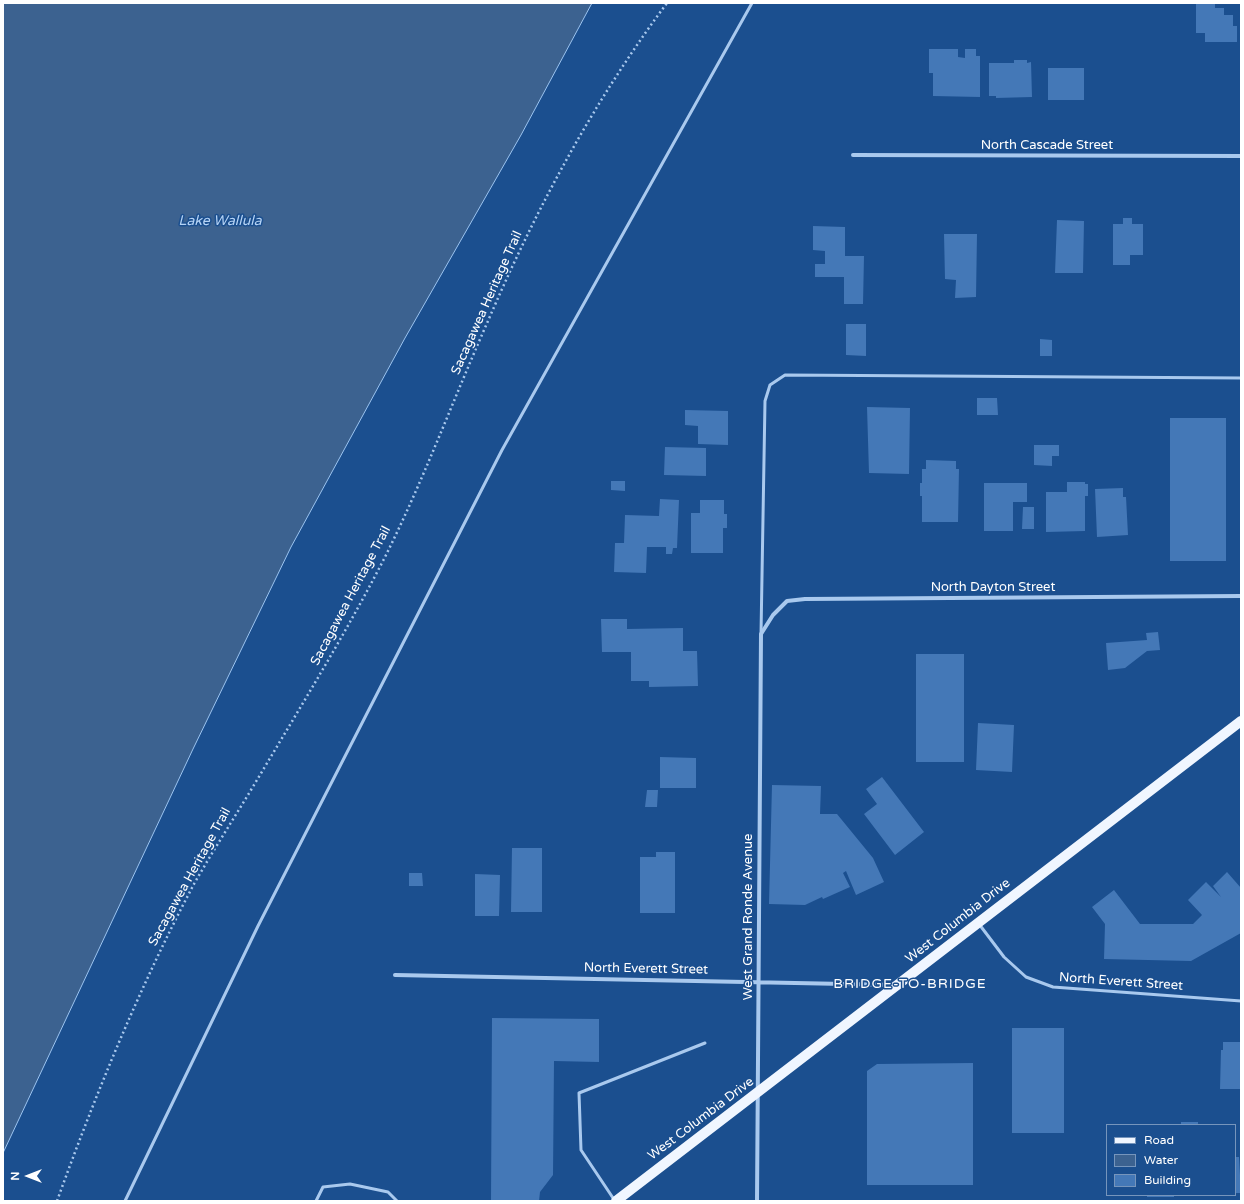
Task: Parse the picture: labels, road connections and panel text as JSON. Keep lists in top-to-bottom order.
{
  "streets": {
    "main road": ["West Columbia Drive"],
    "street": [
      "North Cascade Street",
      "North Dayton Street",
      "West Grand Ronde Avenue",
      "North Everett Street"
    ],
    "path": ["Sacagawea Heritage Trail"]
  },
  "crossings": [
    ["North Dayton Street", "West Grand Ronde Avenue"],
    ["West Grand Ronde Avenue", "West Columbia Drive"],
    ["West Grand Ronde Avenue", "North Everett Street"],
    ["West Columbia Drive", "North Everett Street"]
  ],
  "districts": ["BRIDGE-TO-BRIDGE"],
  "water": ["Lake Wallula"],
  "legend": ["Road", "Water", "Building"],
  "north": "left"
}
